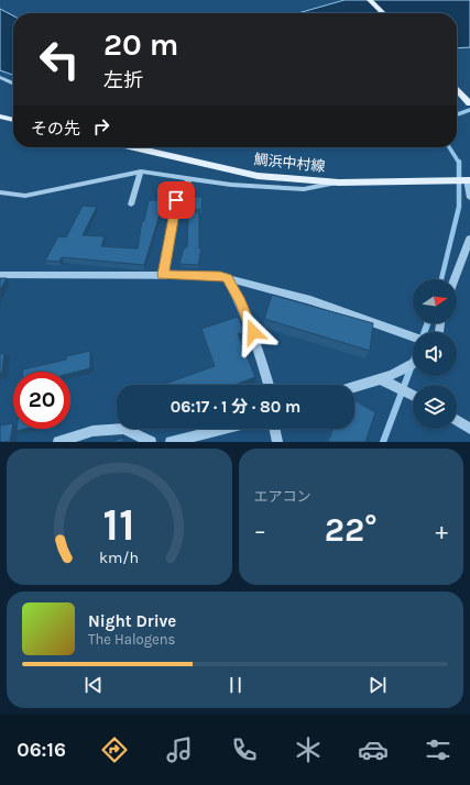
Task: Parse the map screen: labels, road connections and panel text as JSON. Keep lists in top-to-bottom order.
{
  "streets": {
    "main road": ["鯛浜中村線"]
  },
  "north": "right",
  "page": {
    "turn": ["20 m", "左折"],
    "then": "その先",
    "limit": "20",
    "trip": "06:17 · 1 分 · 80 m",
    "tile": "エアコン",
    "heat": ["−", "22°", "+"],
    "song": ["Night Drive", "The Halogens"],
    "tabs": "06:16",
    "gauge": ["11", "km/h"]
  }
}
